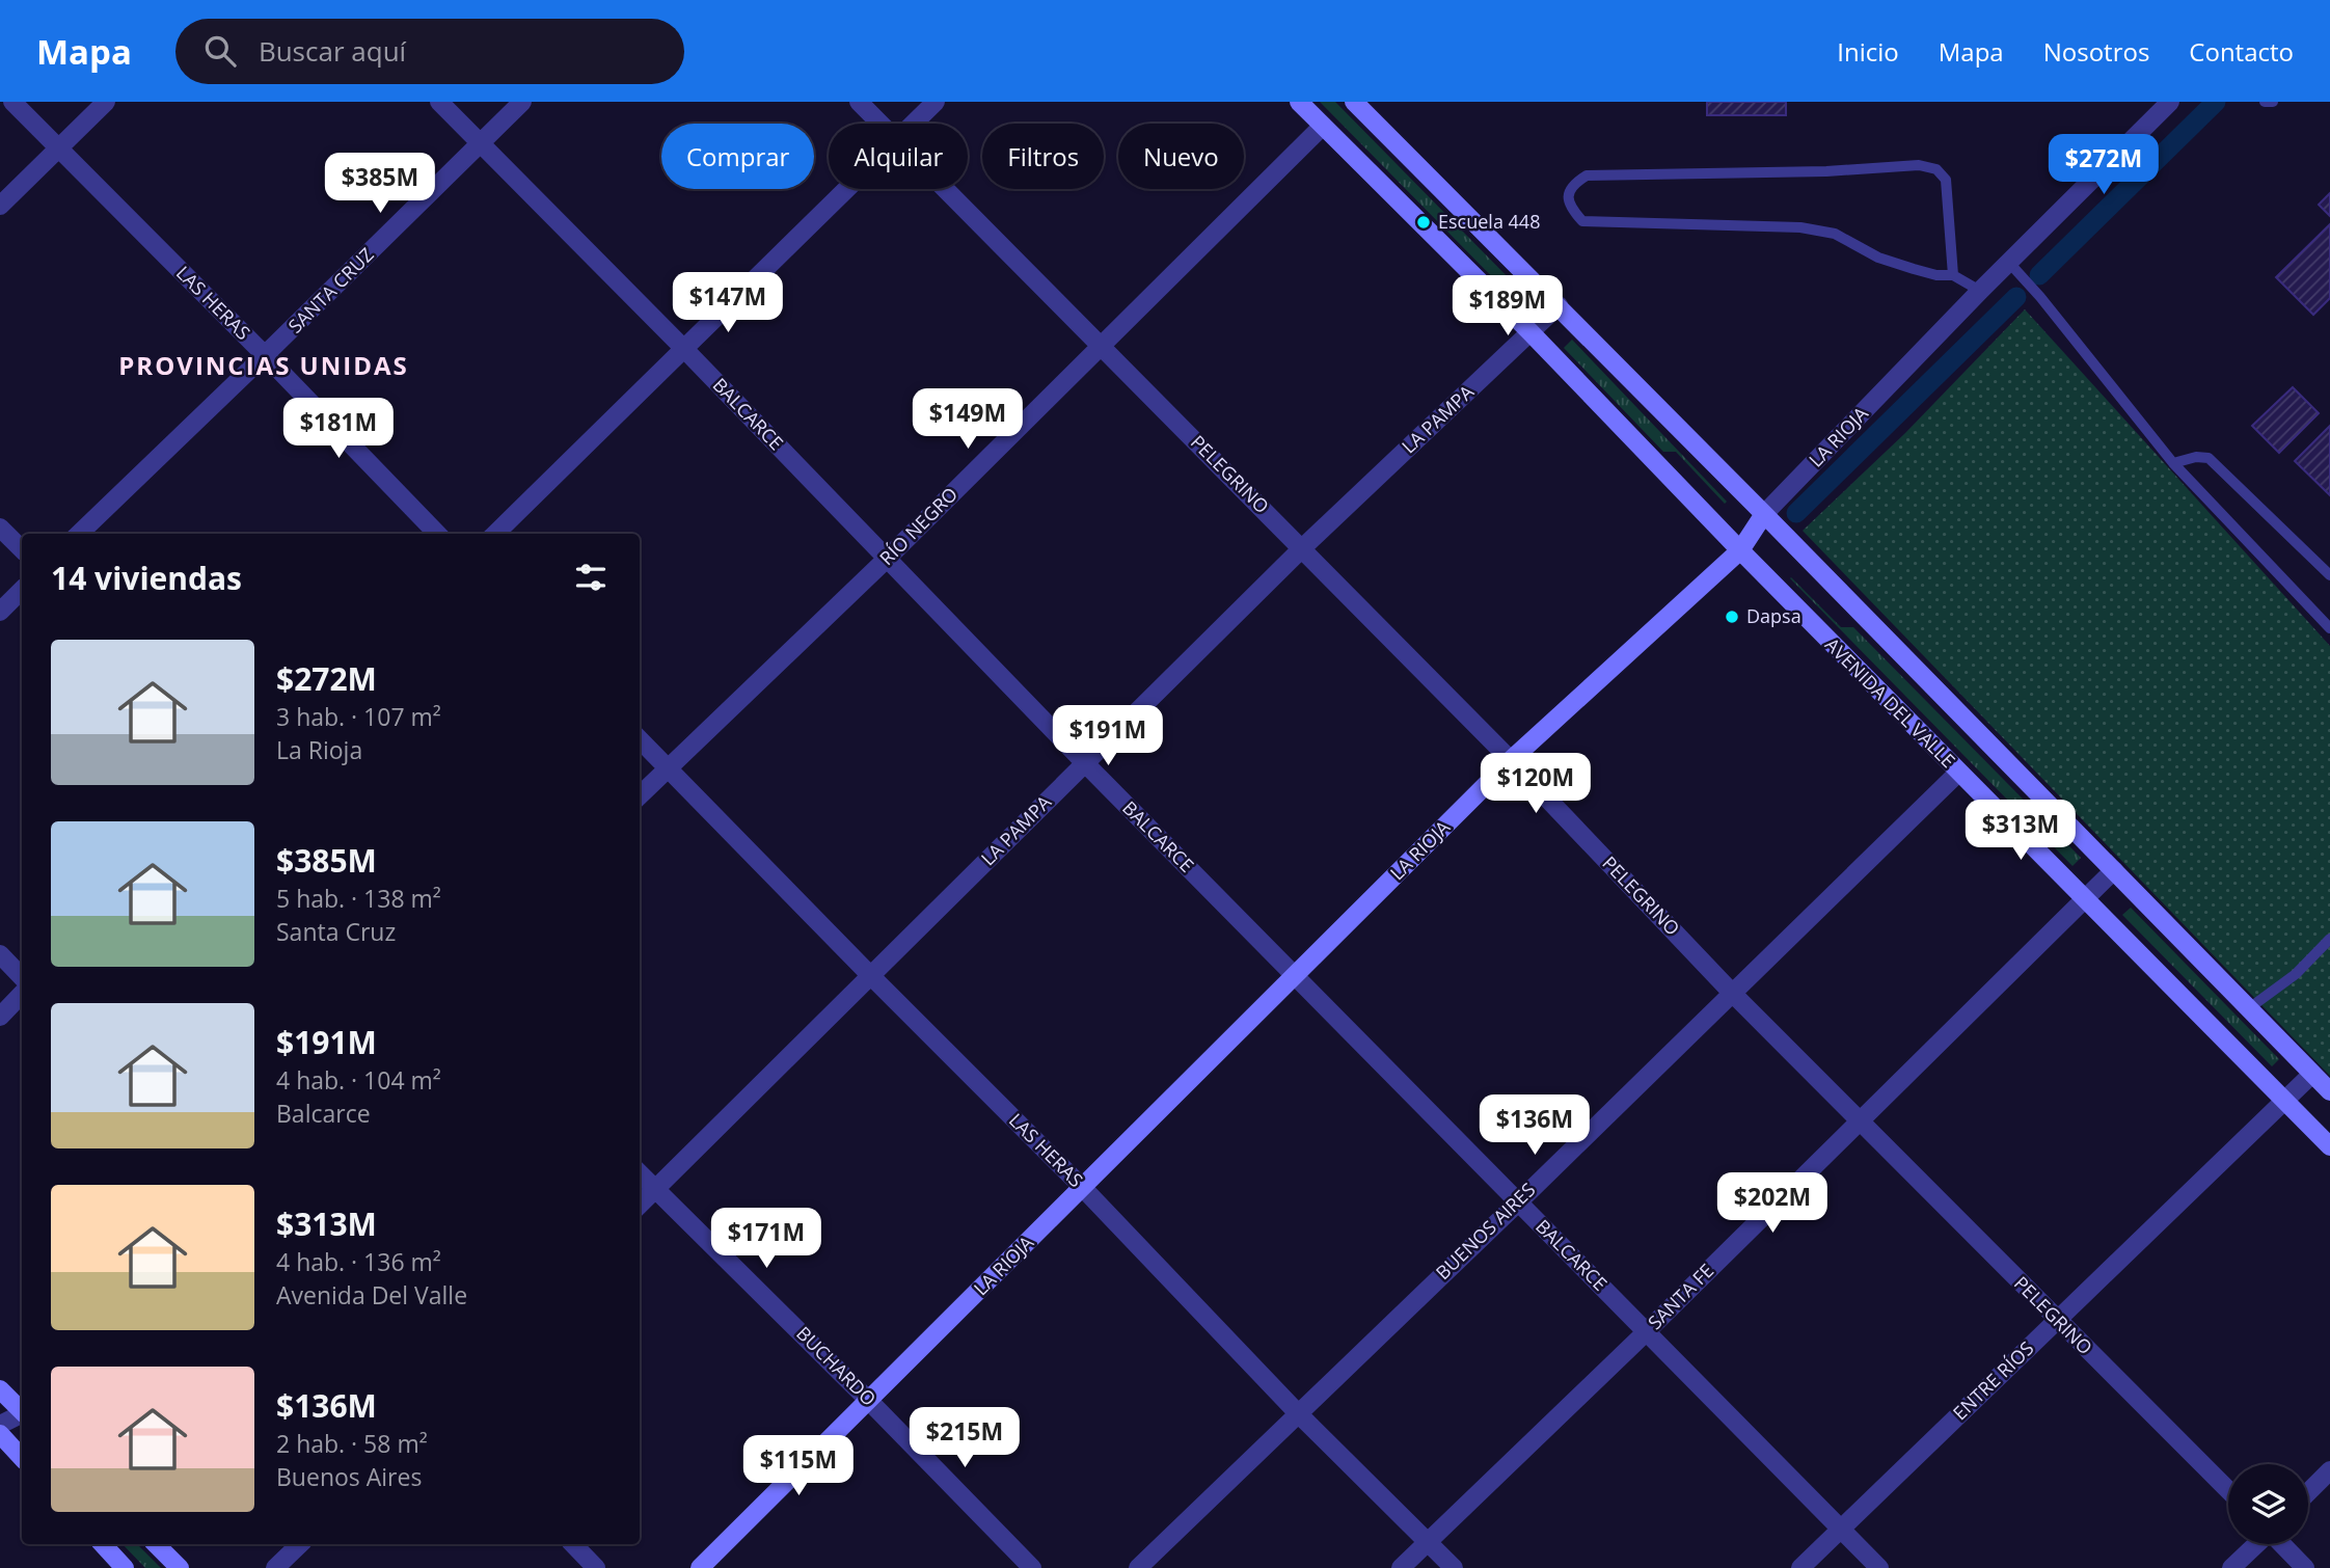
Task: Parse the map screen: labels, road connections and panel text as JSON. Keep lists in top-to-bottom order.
{
  "streets": {
    "main road": ["LA RIOJA", "AVENIDA DEL VALLE"],
    "street": [
      "SANTA CRUZ",
      "LAS HERAS",
      "BALCARCE",
      "LA PAMPA",
      "PELEGRINO",
      "RÍO NEGRO",
      "BUENOS AIRES",
      "SANTA FE",
      "BUCHARDO",
      "ENTRE RÍOS"
    ]
  },
  "crossings": [
    ["SANTA CRUZ", "LAS HERAS"],
    ["SANTA CRUZ", "BALCARCE"],
    ["LAS HERAS", "LA PAMPA"],
    ["LAS HERAS", "LA RIOJA"],
    ["LAS HERAS", "RÍO NEGRO"],
    ["LAS HERAS", "BUENOS AIRES"],
    ["LAS HERAS", "SANTA FE"],
    ["BALCARCE", "LA PAMPA"],
    ["BALCARCE", "LA RIOJA"],
    ["BALCARCE", "RÍO NEGRO"],
    ["BALCARCE", "BUENOS AIRES"],
    ["BALCARCE", "SANTA FE"],
    ["BALCARCE", "ENTRE RÍOS"],
    ["LA PAMPA", "PELEGRINO"],
    ["LA PAMPA", "AVENIDA DEL VALLE"],
    ["LA PAMPA", "BUCHARDO"],
    ["LA RIOJA", "PELEGRINO"],
    ["LA RIOJA", "AVENIDA DEL VALLE"],
    ["LA RIOJA", "BUCHARDO"],
    ["PELEGRINO", "RÍO NEGRO"],
    ["PELEGRINO", "BUENOS AIRES"],
    ["PELEGRINO", "SANTA FE"],
    ["PELEGRINO", "ENTRE RÍOS"],
    ["RÍO NEGRO", "AVENIDA DEL VALLE"],
    ["AVENIDA DEL VALLE", "BUENOS AIRES"],
    ["AVENIDA DEL VALLE", "SANTA FE"],
    ["AVENIDA DEL VALLE", "ENTRE RÍOS"]
  ],
  "districts": ["PROVINCIAS UNIDAS"],
  "places": ["Escuela 448", "Dapsa"],
  "page": {
    "header": "Mapa",
    "search": "Buscar aquí",
    "nav": [
      "Inicio",
      "Mapa",
      "Nosotros",
      "Contacto"
    ],
    "chip": [
      "Comprar",
      "Alquilar",
      "Filtros",
      "Nuevo"
    ],
    "price": [
      "$272M",
      "$385M",
      "$147M",
      "$189M",
      "$149M",
      "$181M",
      "$191M",
      "$120M",
      "$313M",
      "$136M",
      "$202M",
      "$171M",
      "$215M",
      "$115M"
    ],
    "heading": "14 viviendas",
    "list": [
      {
        "name": "$272M",
        "note": "3 hab. · 107 m² · La Rioja"
      },
      {
        "name": "$385M",
        "note": "5 hab. · 138 m² · Santa Cruz"
      },
      {
        "name": "$191M",
        "note": "4 hab. · 104 m² · Balcarce"
      },
      {
        "name": "$313M",
        "note": "4 hab. · 136 m² · Avenida Del Valle"
      },
      {
        "name": "$136M",
        "note": "2 hab. · 58 m² · Buenos Aires"
      }
    ]
  }
}
